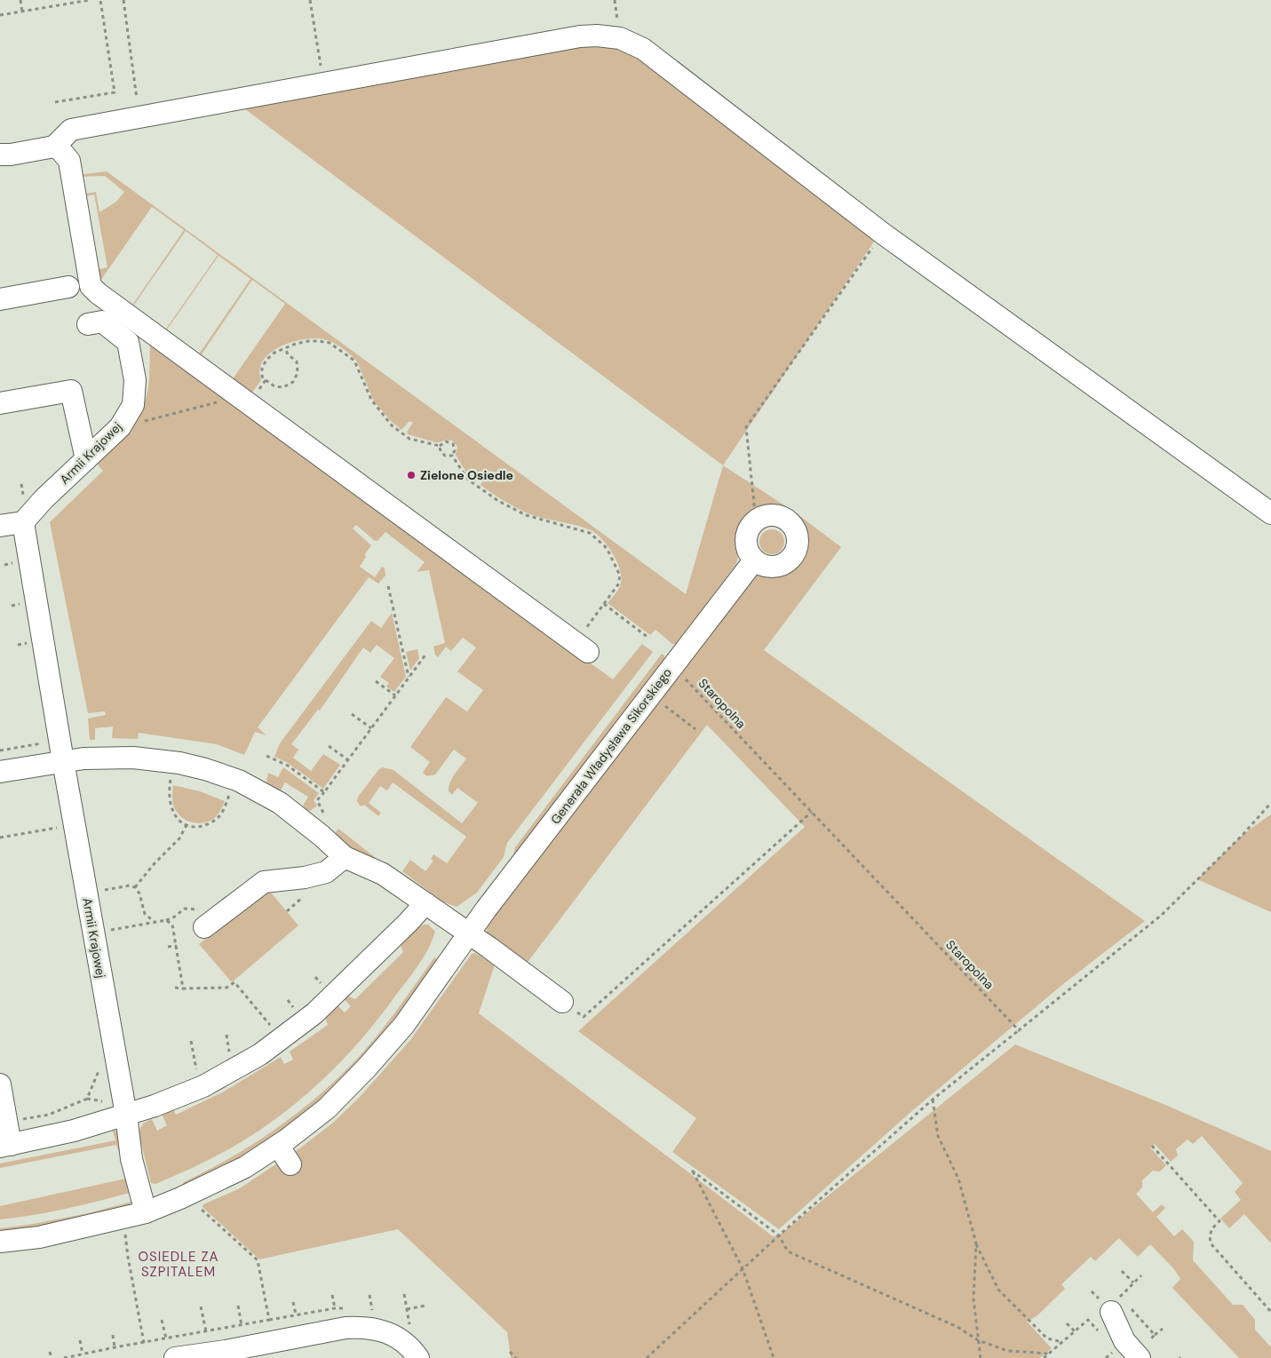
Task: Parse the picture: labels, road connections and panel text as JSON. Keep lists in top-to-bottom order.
{
  "streets": {
    "street": ["Armii Krajowej", "Generała Władysława Sikorskiego"],
    "path": ["Staropolna"]
  },
  "crossings": [
    ["Armii Krajowej", "Generała Władysława Sikorskiego"],
    ["Staropolna", "Generała Władysława Sikorskiego"]
  ],
  "districts": ["OSIEDLE ZA SZPITALEM"],
  "places": ["Zielone Osiedle"]
}
